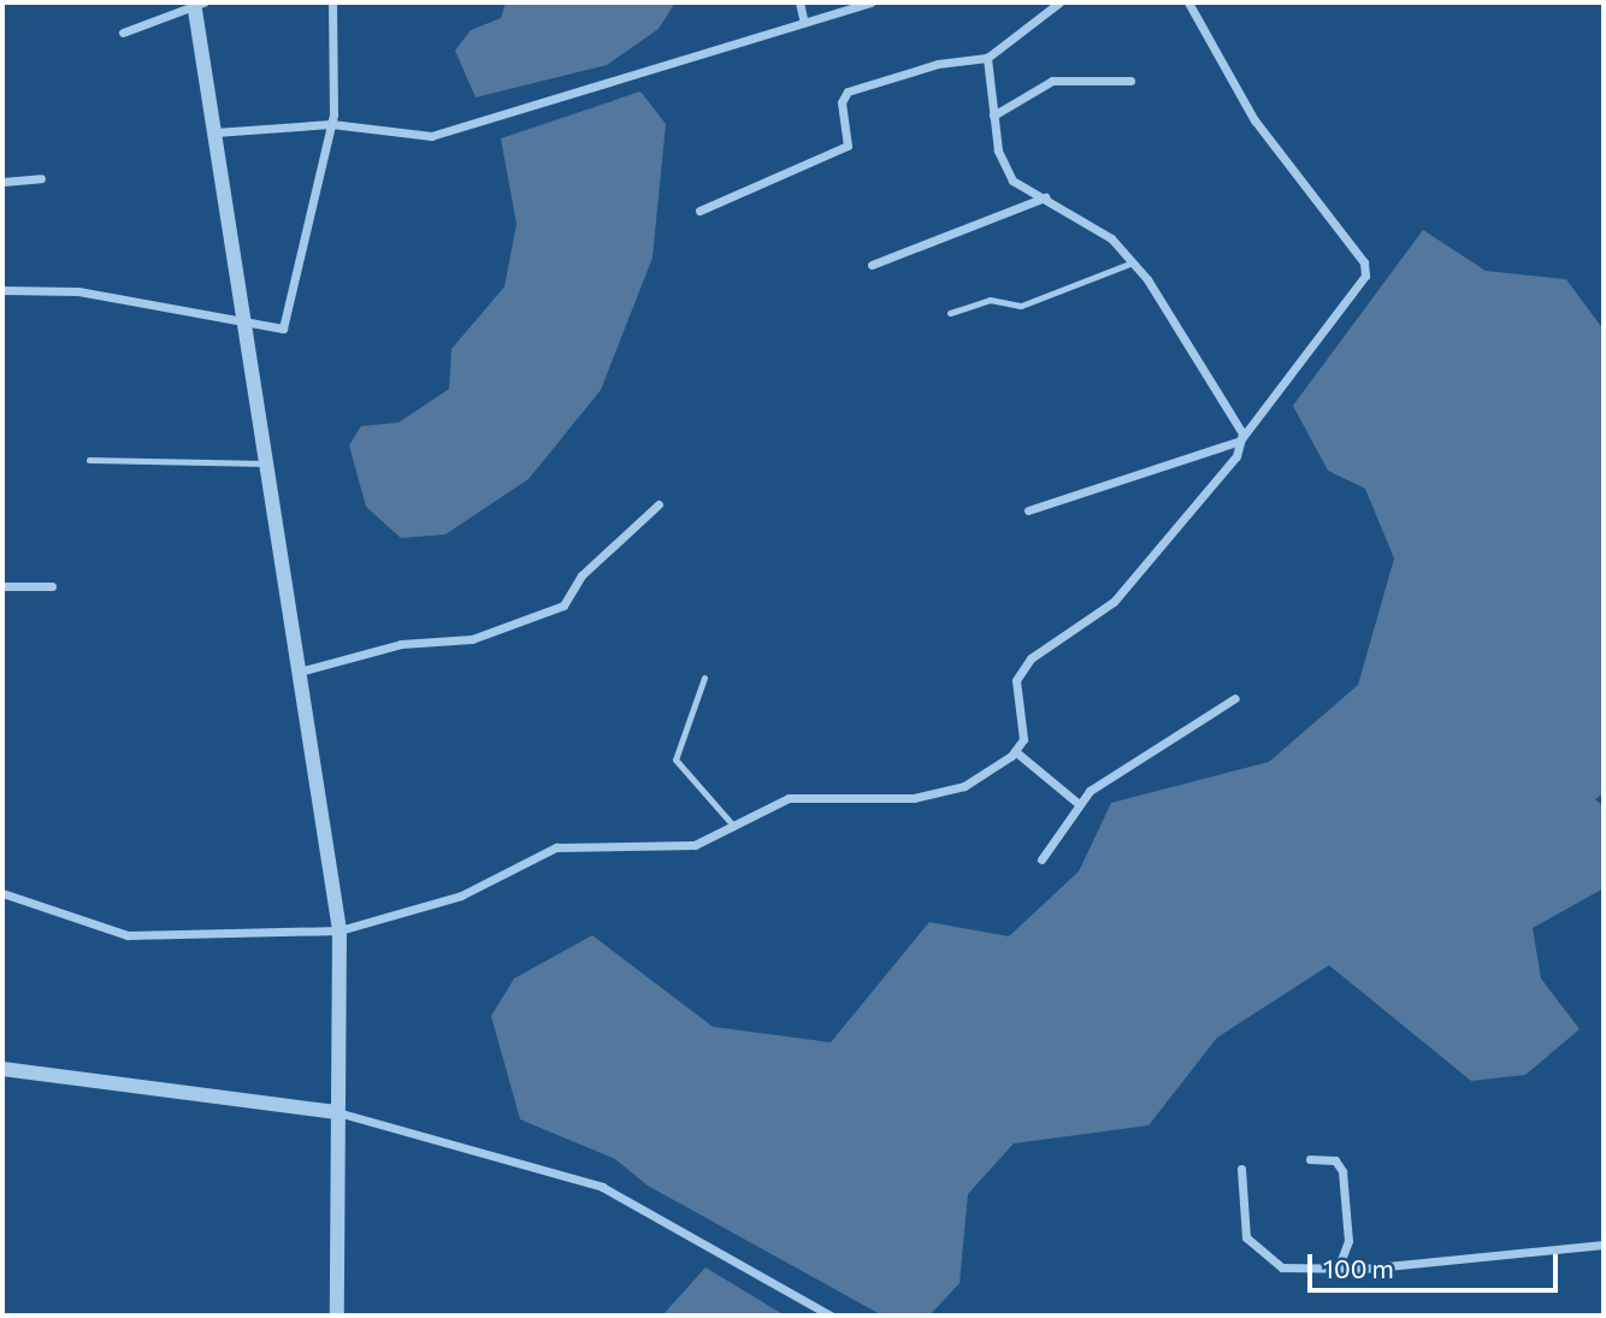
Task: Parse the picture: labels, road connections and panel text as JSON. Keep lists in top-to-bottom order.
{
  "scale_bar": "100 m"
}
